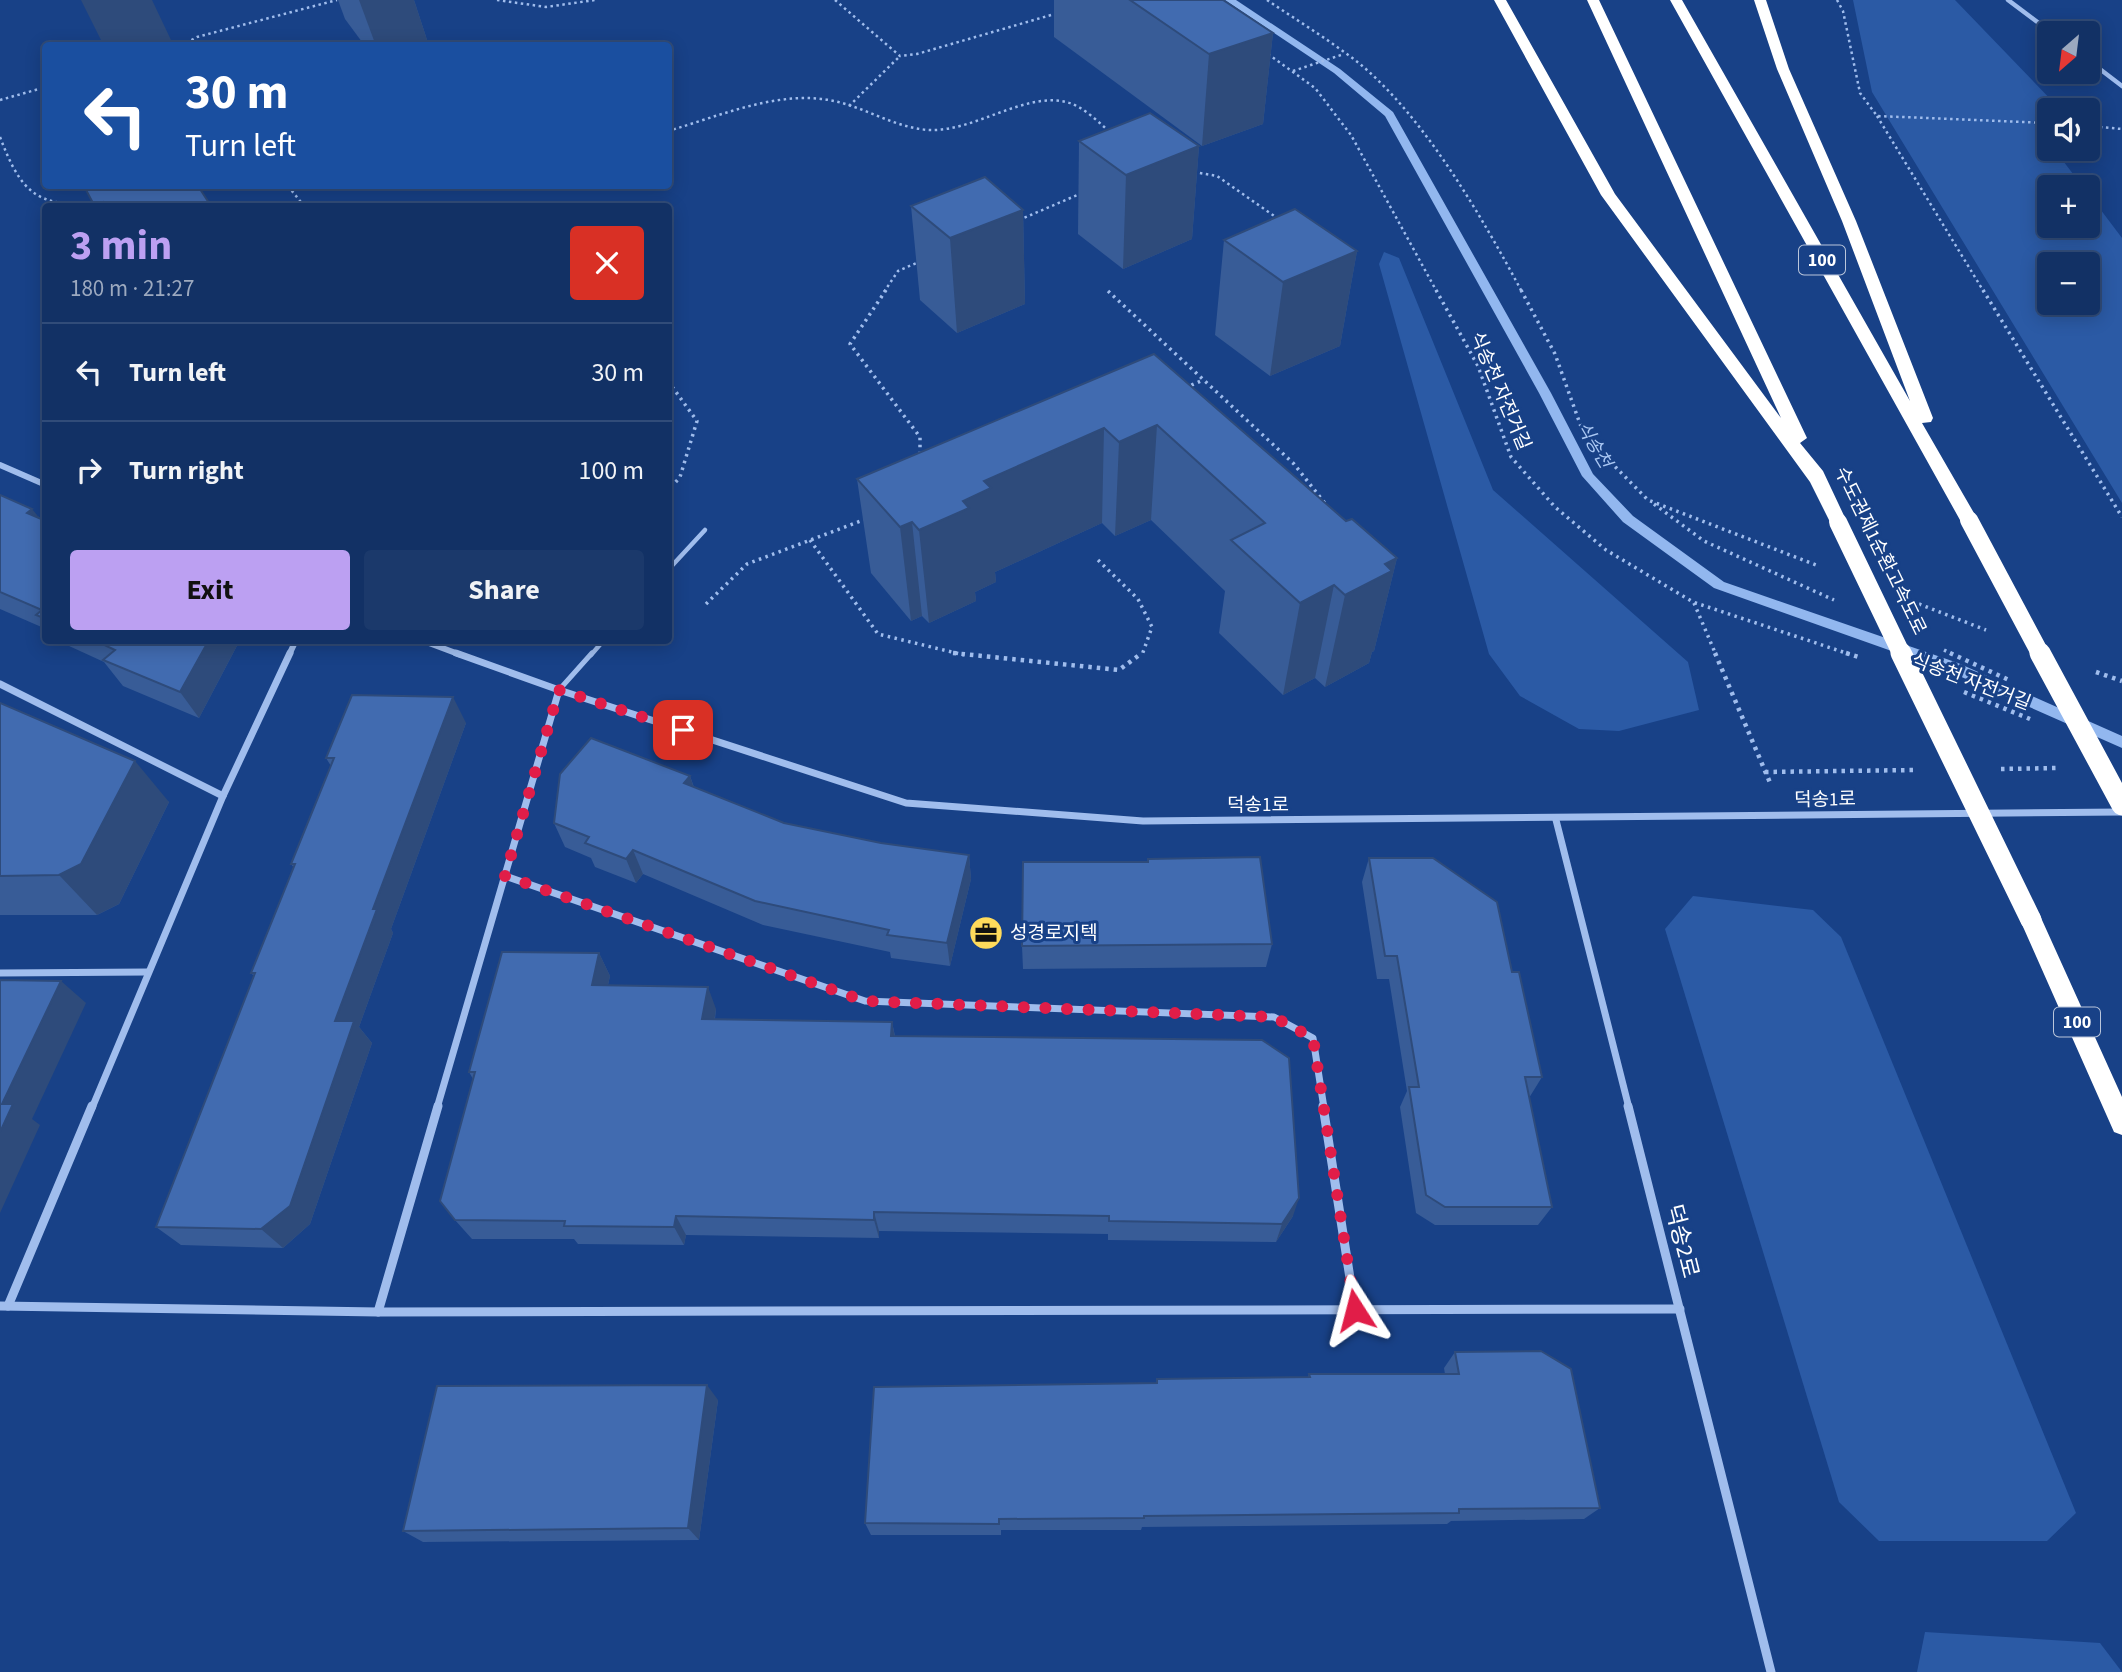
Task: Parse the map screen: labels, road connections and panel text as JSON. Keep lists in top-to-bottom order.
{
  "streets": {
    "highway": ["100", "수도권제1순환고속도로"],
    "street": ["덕송1로", "덕송2로"],
    "path": ["식송천 자전거길"]
  },
  "crossings": [
    ["덕송1로", "덕송2로"]
  ],
  "water": ["식송천"],
  "places": {
    "office": ["성경로지텍"]
  },
  "north": "bottom left",
  "page": {
    "map_buttons": ["+", "−"],
    "turn": ["30 m", "Turn left"],
    "heading": ["3 min", "180 m · 21:27"],
    "list": [
      {
        "name": "Turn left",
        "value": "30 m"
      },
      {
        "name": "Turn right",
        "value": "100 m"
      }
    ],
    "buttons": ["Exit", "Share"]
  }
}
